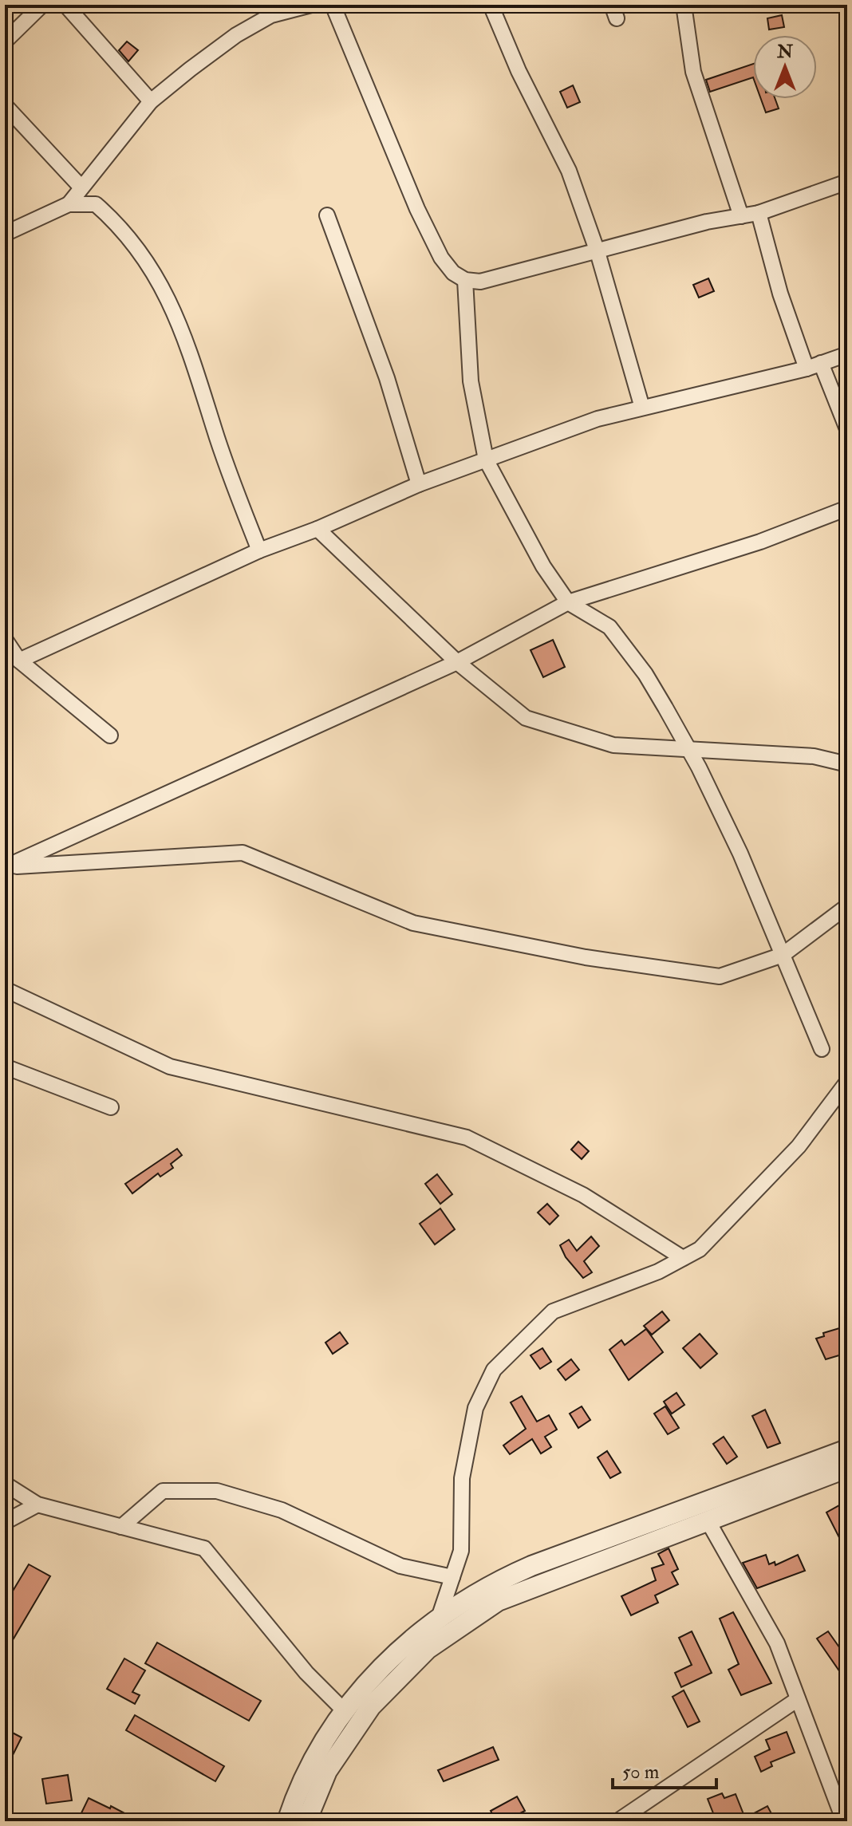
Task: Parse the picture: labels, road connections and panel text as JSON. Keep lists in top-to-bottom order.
{
  "scale_bar": "50 m",
  "north": "top"
}
